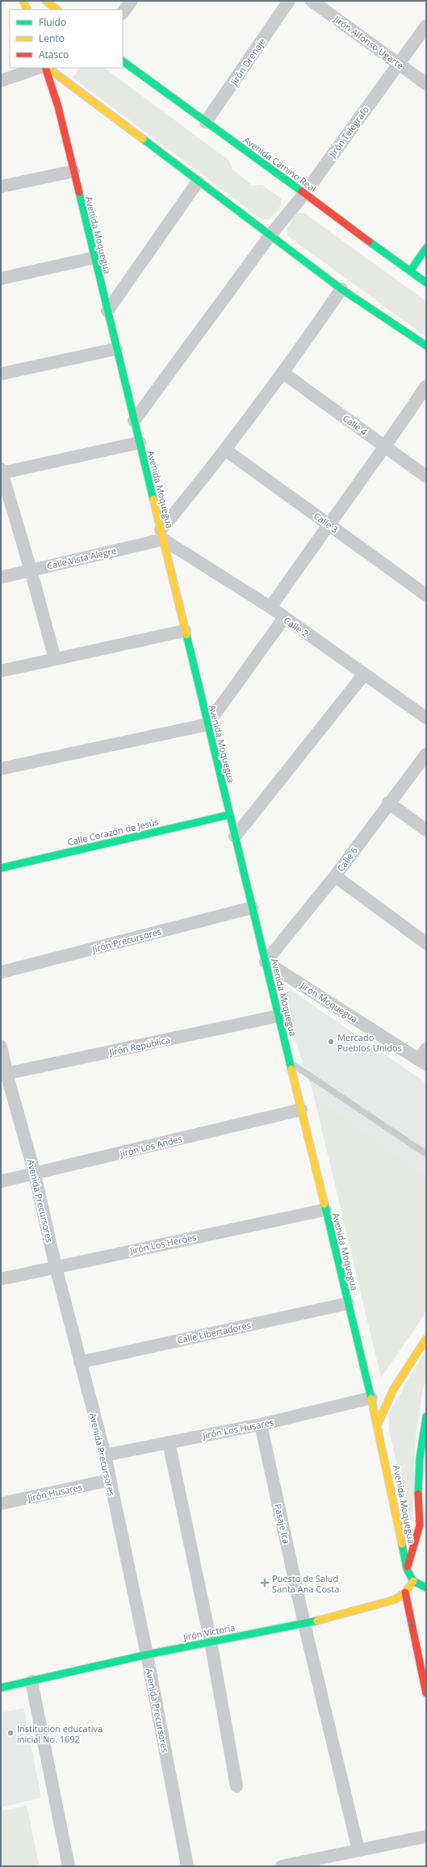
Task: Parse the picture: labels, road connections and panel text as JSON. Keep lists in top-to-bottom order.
{
  "streets": {
    "main road": [
      "Avenida Camino Real",
      "Avenida Moquegua",
      "Calle Corazón de Jesús",
      "Jirón Victoria"
    ],
    "street": [
      "Jirón Alfonso Ugarte",
      "Jirón Drenaje",
      "Jirón Telegrafo",
      "Calle 4",
      "Calle 3",
      "Calle Vista Alegre",
      "Calle 2",
      "Calle 6",
      "Jirón Precursores",
      "Jirón Moquegua",
      "Jirón República",
      "Jirón Los Andes",
      "Avenida Precursores",
      "Jirón Los Heróes",
      "Calle Libertadores",
      "Jirón Los Husares",
      "Jirón Husares",
      "Pasaje Ica"
    ]
  },
  "crossings": [
    ["Jirón Alfonso Ugarte", "Jirón Telegrafo"],
    ["Jirón Drenaje", "Avenida Camino Real"],
    ["Jirón Telegrafo", "Avenida Camino Real"],
    ["Jirón Telegrafo", "Avenida Moquegua"],
    ["Avenida Moquegua", "Calle Vista Alegre"],
    ["Avenida Moquegua", "Calle 2"],
    ["Avenida Moquegua", "Calle Corazón de Jesús"],
    ["Avenida Moquegua", "Calle 6"],
    ["Avenida Moquegua", "Jirón Precursores"],
    ["Avenida Moquegua", "Jirón Moquegua"],
    ["Avenida Moquegua", "Jirón República"],
    ["Avenida Moquegua", "Jirón Los Andes"],
    ["Avenida Moquegua", "Jirón Los Heróes"],
    ["Avenida Moquegua", "Calle Libertadores"],
    ["Avenida Moquegua", "Jirón Los Husares"],
    ["Avenida Moquegua", "Jirón Victoria"],
    ["Calle Vista Alegre", "Calle 2"],
    ["Calle 6", "Jirón Moquegua"],
    ["Jirón República", "Avenida Precursores"],
    ["Jirón Los Andes", "Avenida Precursores"],
    ["Avenida Precursores", "Jirón Los Heróes"],
    ["Avenida Precursores", "Calle Libertadores"],
    ["Avenida Precursores", "Jirón Los Husares"],
    ["Avenida Precursores", "Jirón Husares"],
    ["Avenida Precursores", "Jirón Victoria"],
    ["Jirón Los Husares", "Pasaje Ica"],
    ["Pasaje Ica", "Jirón Victoria"]
  ],
  "places": {
    "other": ["Mercado Pueblos Unidos", "Institución educativa inicial No. 1692"],
    "health": ["Puesto de Salud Santa Ana Costa"]
  },
  "legend": ["Fluido", "Lento", "Atasco"]
}
